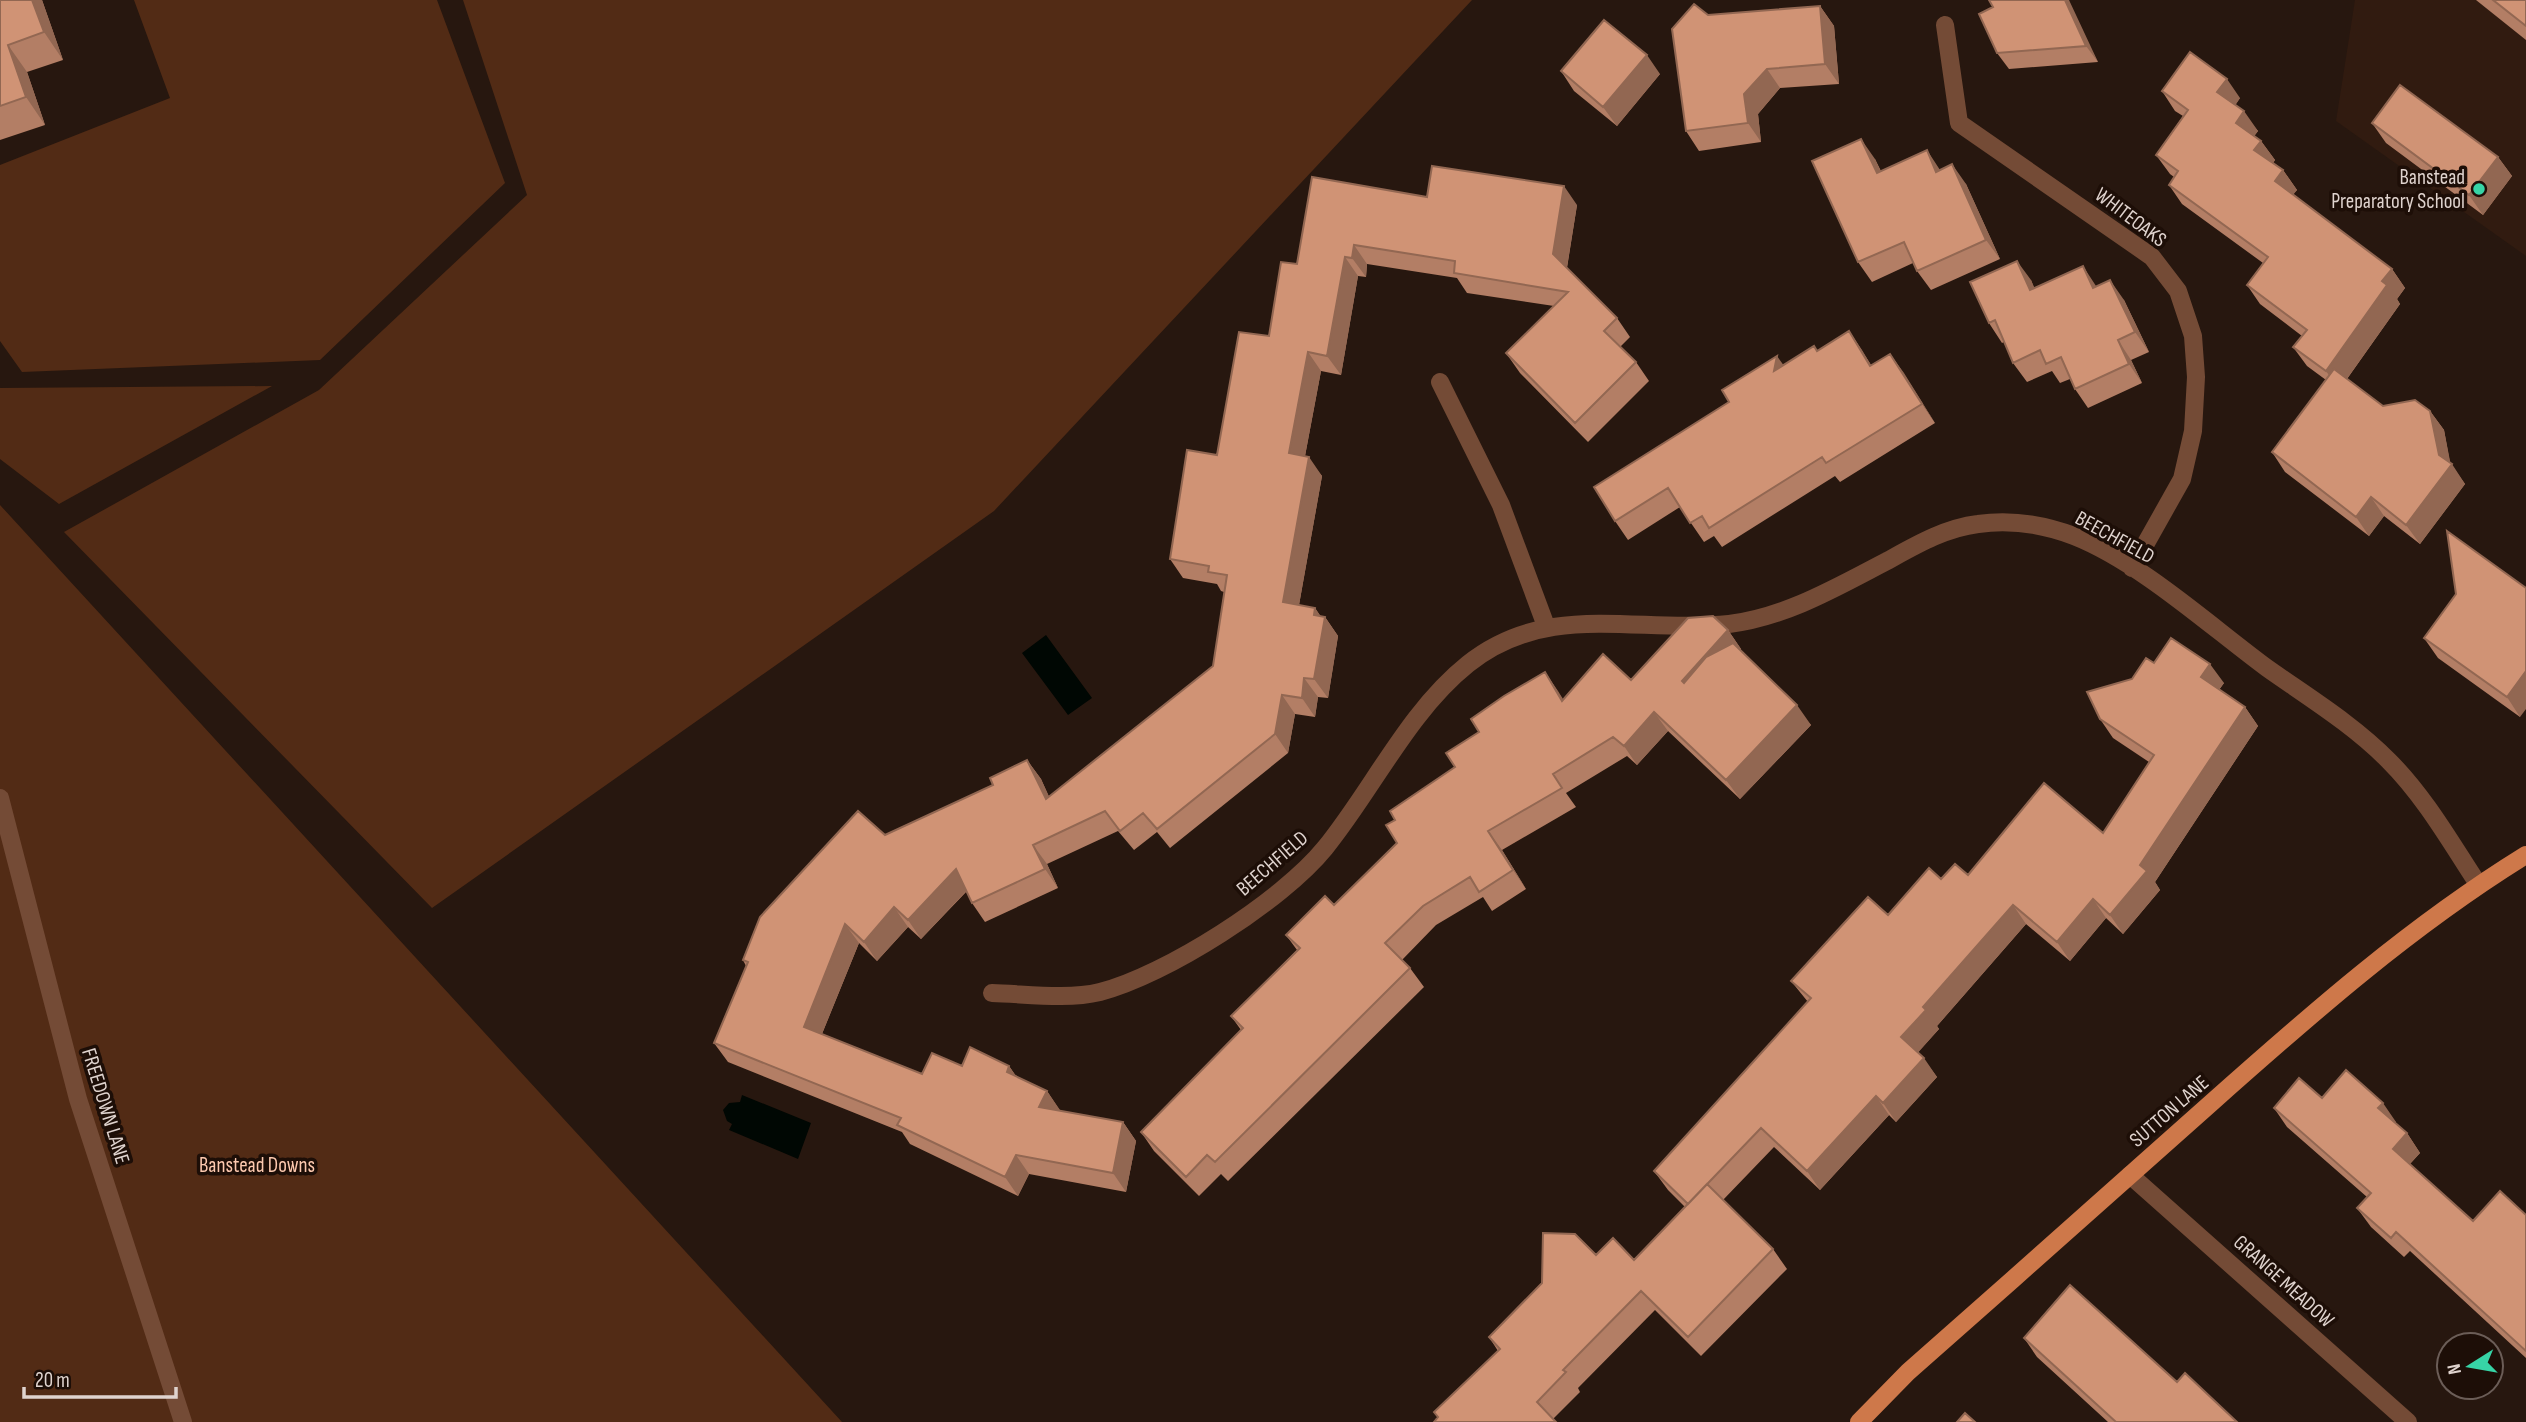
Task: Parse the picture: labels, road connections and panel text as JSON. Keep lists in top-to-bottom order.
{
  "streets": {
    "main road": ["SUTTON LANE"],
    "street": [
      "WHITEOAKS",
      "BEECHFIELD",
      "FREEDOWN LANE",
      "GRANGE MEADOW"
    ]
  },
  "crossings": [
    ["WHITEOAKS", "BEECHFIELD"],
    ["BEECHFIELD", "SUTTON LANE"],
    ["SUTTON LANE", "GRANGE MEADOW"]
  ],
  "parks": ["Banstead Downs"],
  "places": ["Banstead Preparatory School"],
  "scale_bar": "20 m",
  "north": "left"
}
